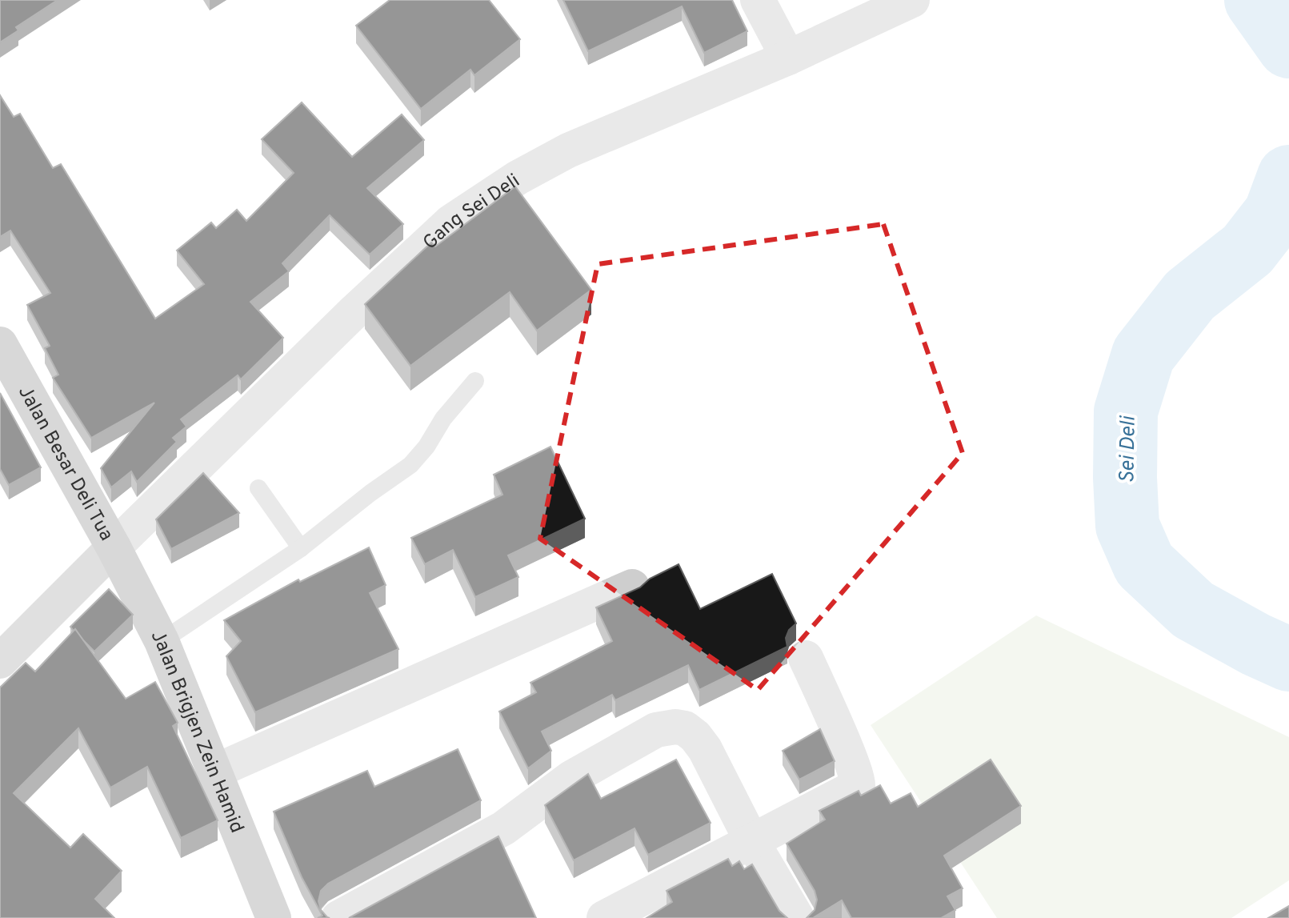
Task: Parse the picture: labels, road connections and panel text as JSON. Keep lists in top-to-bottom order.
{
  "streets": {
    "main road": ["Jalan Besar Deli Tua", "Jalan Brigjen Zein Hamid"],
    "street": ["Gang Sei Deli"]
  },
  "crossings": [
    ["Gang Sei Deli", "Jalan Besar Deli Tua"],
    ["Gang Sei Deli", "Jalan Brigjen Zein Hamid"],
    ["Jalan Besar Deli Tua", "Jalan Brigjen Zein Hamid"]
  ],
  "water": ["Sei Deli"]
}
